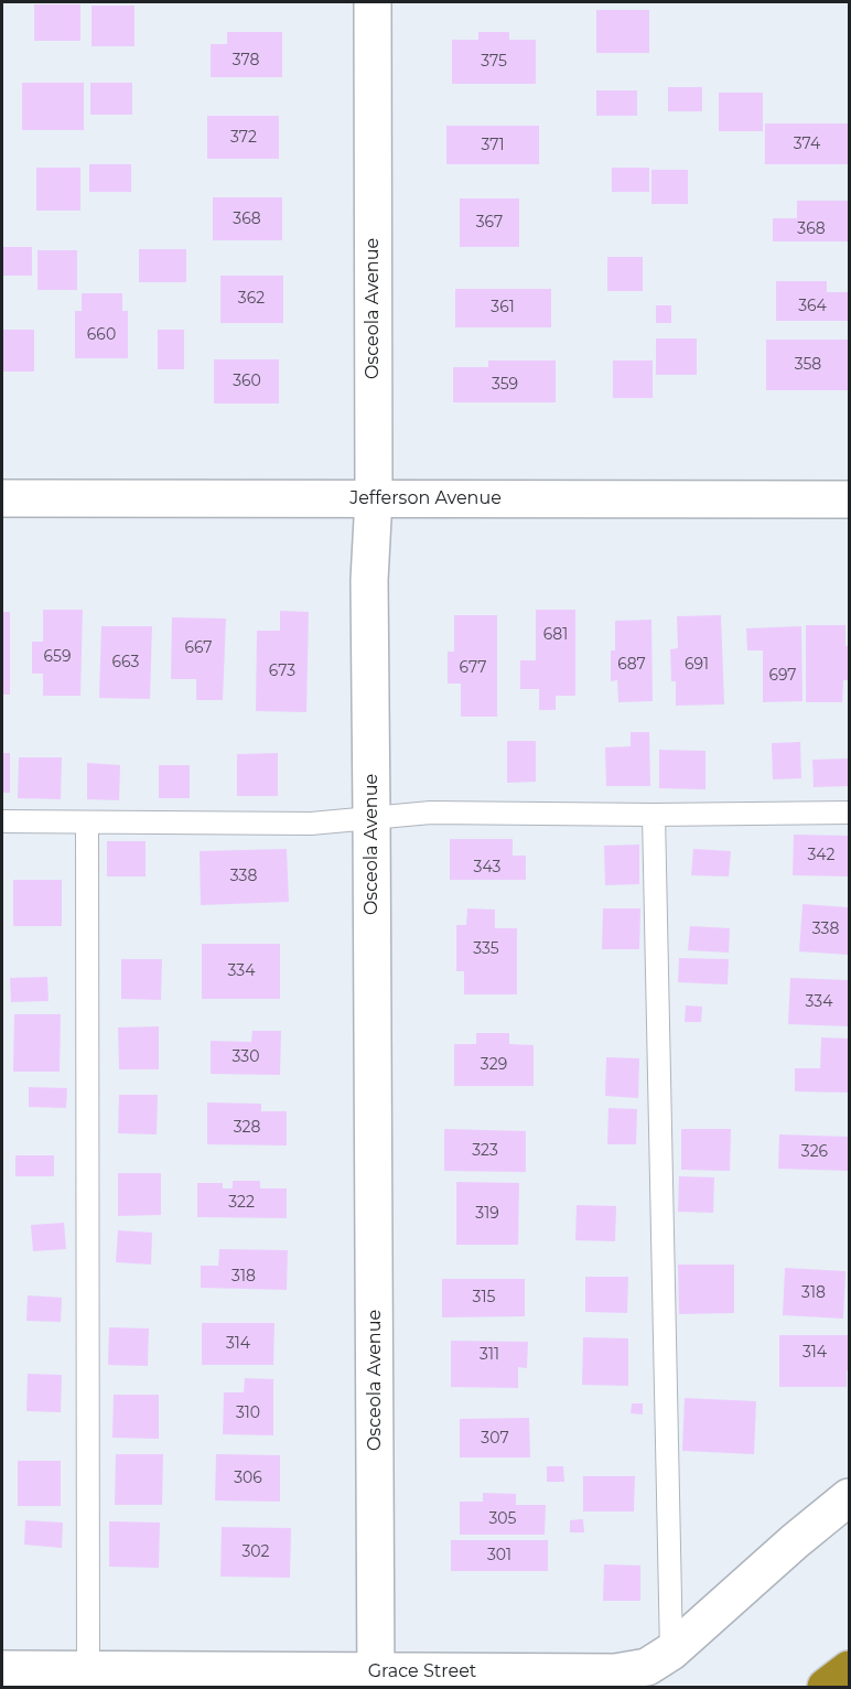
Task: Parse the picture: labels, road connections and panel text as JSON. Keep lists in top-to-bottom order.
{
  "streets": {
    "street": ["Osceola Avenue", "Jefferson Avenue", "Grace Street"]
  },
  "crossings": [
    ["Osceola Avenue", "Jefferson Avenue"],
    ["Osceola Avenue", "Grace Street"]
  ],
  "house_numbers": [
    "378",
    "375",
    "372",
    "374",
    "371",
    "368",
    "367",
    "368",
    "362",
    "364",
    "361",
    "660",
    "358",
    "360",
    "359",
    "681",
    "667",
    "659",
    "663",
    "687",
    "691",
    "677",
    "673",
    "697",
    "342",
    "343",
    "338",
    "338",
    "335",
    "334",
    "334",
    "330",
    "329",
    "328",
    "323",
    "326",
    "322",
    "319",
    "318",
    "318",
    "315",
    "314",
    "314",
    "311",
    "310",
    "307",
    "306",
    "305",
    "302",
    "301"
  ]
}
